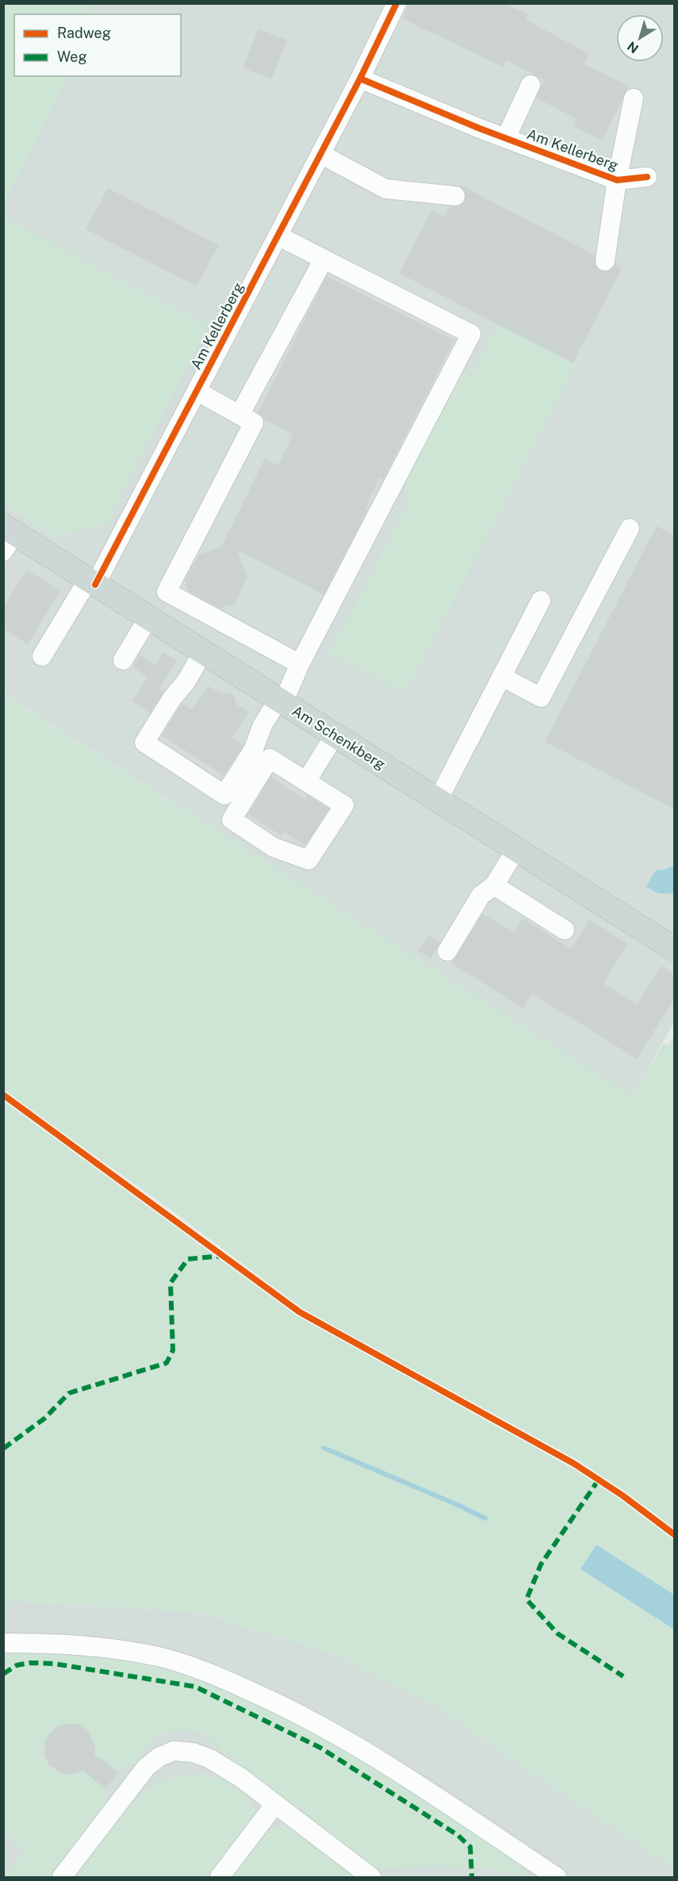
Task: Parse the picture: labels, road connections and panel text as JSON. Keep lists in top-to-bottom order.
{
  "streets": {
    "main road": ["Am Schenkberg"],
    "street": ["Am Kellerberg"]
  },
  "crossings": [
    ["Am Kellerberg", "Am Schenkberg"]
  ],
  "legend": ["Radweg", "Weg"],
  "north": "bottom left"
}
